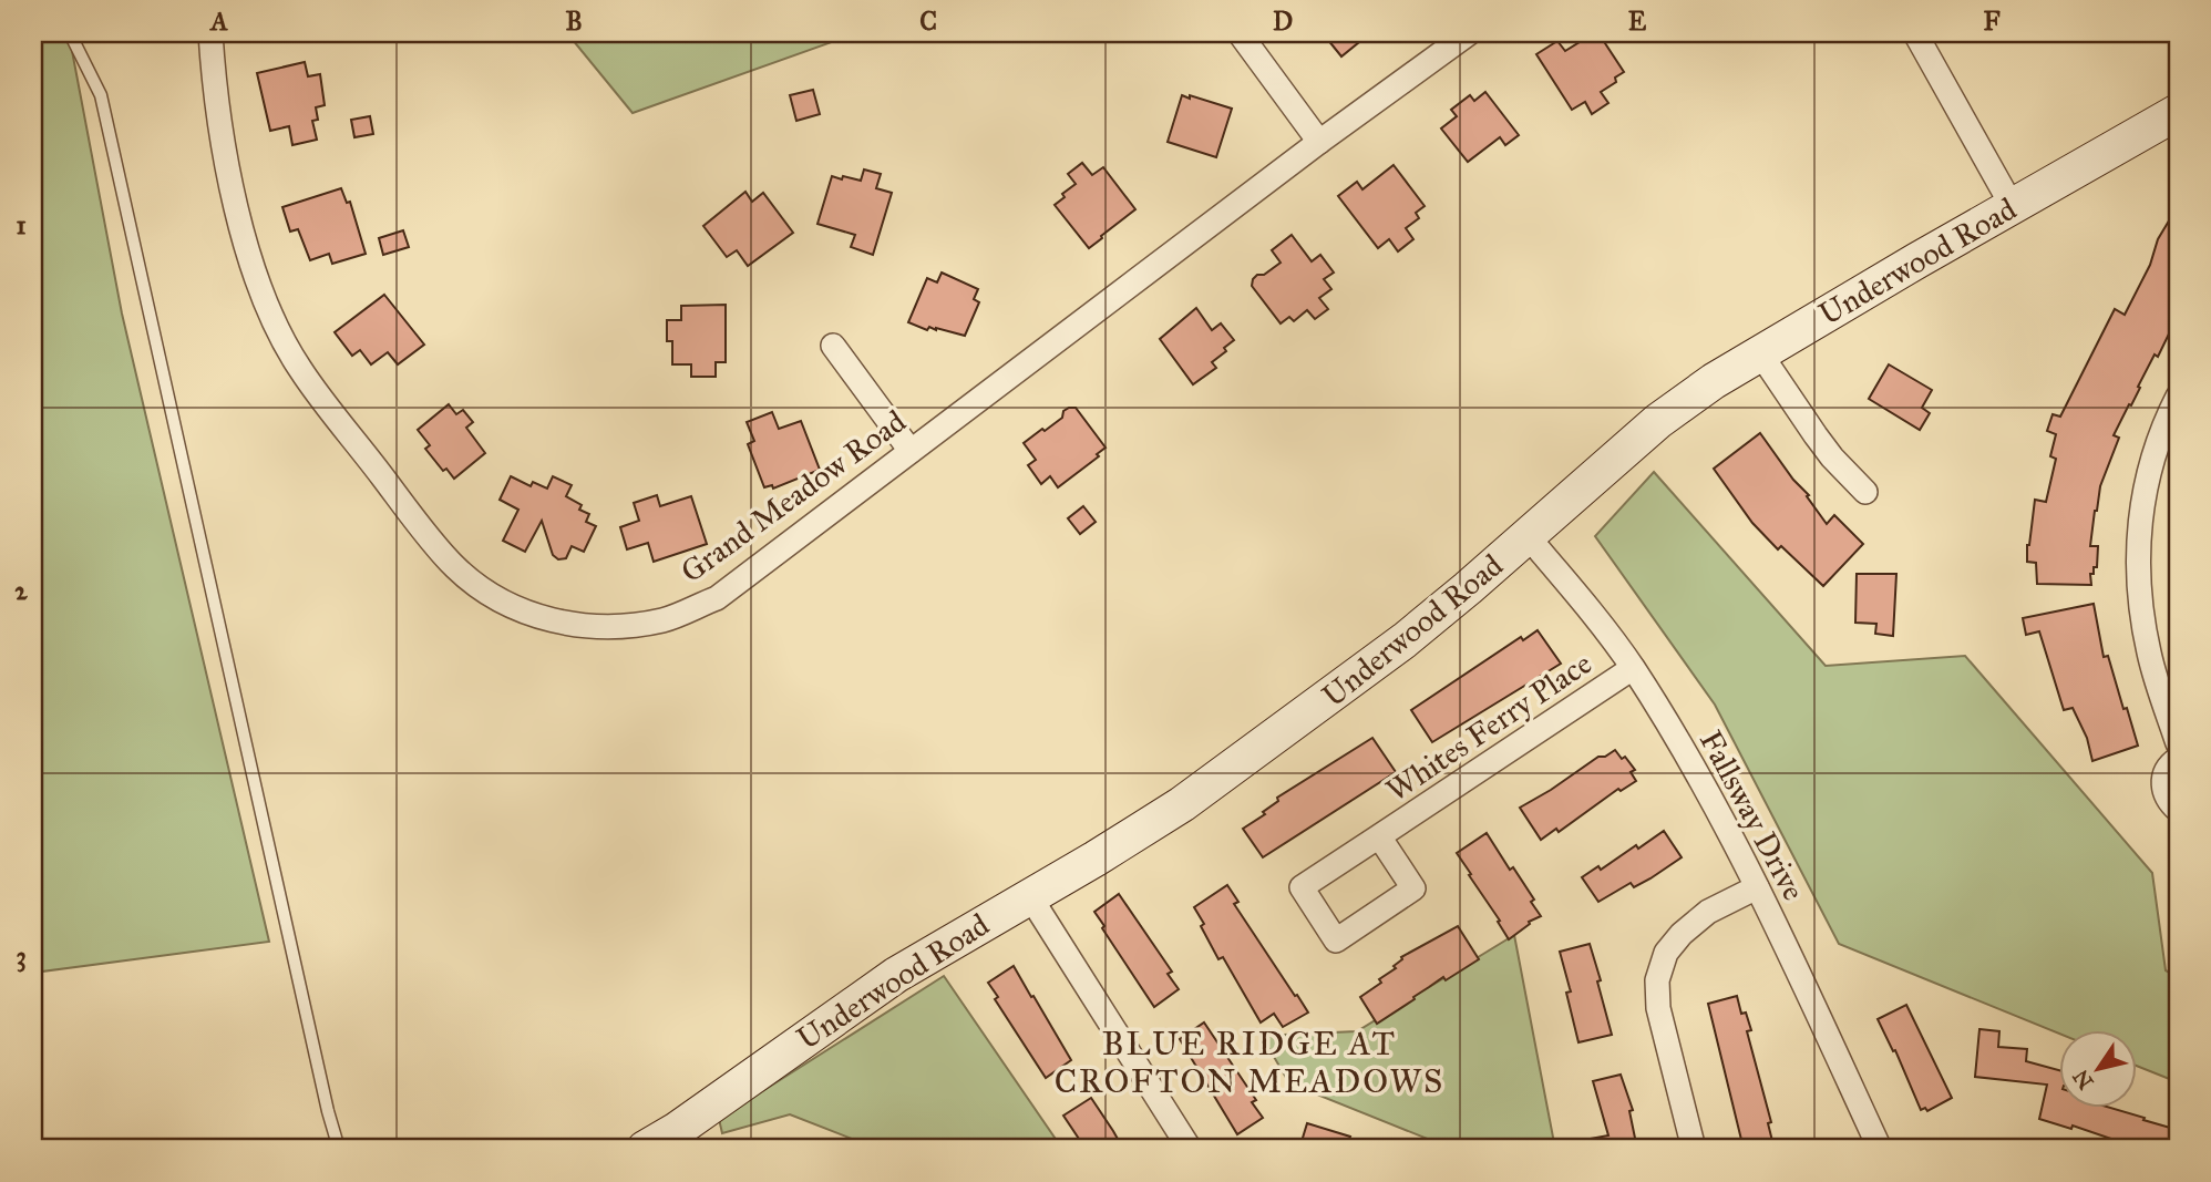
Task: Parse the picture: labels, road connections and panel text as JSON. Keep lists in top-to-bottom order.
{
  "streets": {
    "street": [
      "Underwood Road",
      "Grand Meadow Road",
      "Whites Ferry Place",
      "Fallsway Drive"
    ]
  },
  "crossings": [
    ["Underwood Road", "Fallsway Drive"],
    ["Whites Ferry Place", "Fallsway Drive"]
  ],
  "districts": ["BLUE RIDGE AT CROFTON MEADOWS"],
  "north": "bottom left",
  "grid": {
    "columns": [
      "A",
      "B",
      "C",
      "D",
      "E",
      "F"
    ],
    "rows": ["1", "2", "3"]
  }
}
